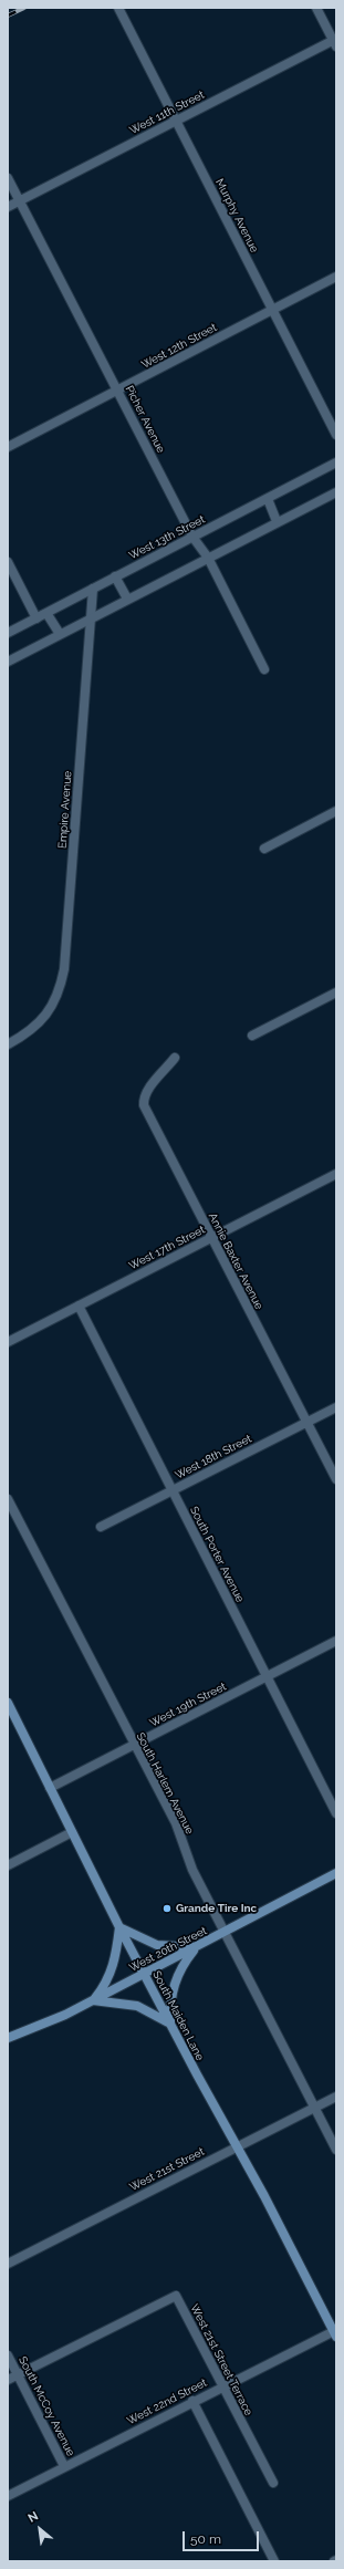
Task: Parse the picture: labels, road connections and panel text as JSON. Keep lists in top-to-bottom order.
{
  "streets": {
    "main road": ["West 20th Street", "South Maiden Lane"],
    "street": [
      "West 11th Street",
      "Murphy Avenue",
      "West 12th Street",
      "Picher Avenue",
      "West 13th Street",
      "Empire Avenue",
      "West 17th Street",
      "Annie Baxter Avenue",
      "West 18th Street",
      "South Porter Avenue",
      "West 19th Street",
      "South Harlem Avenue",
      "West 21st Street",
      "West 21st Street Terrace",
      "West 22nd Street",
      "South McCoy Avenue"
    ]
  },
  "crossings": [
    ["West 11th Street", "Murphy Avenue"],
    ["West 11th Street", "Picher Avenue"],
    ["Murphy Avenue", "West 12th Street"],
    ["West 12th Street", "Picher Avenue"],
    ["Picher Avenue", "West 13th Street"],
    ["West 13th Street", "Empire Avenue"],
    ["West 17th Street", "Annie Baxter Avenue"],
    ["West 17th Street", "South Porter Avenue"],
    ["Annie Baxter Avenue", "West 18th Street"],
    ["West 18th Street", "South Porter Avenue"],
    ["South Porter Avenue", "West 19th Street"],
    ["West 19th Street", "South Harlem Avenue"],
    ["West 19th Street", "South Maiden Lane"],
    ["South Harlem Avenue", "West 20th Street"],
    ["South Harlem Avenue", "West 21st Street"],
    ["West 20th Street", "South Maiden Lane"],
    ["South Maiden Lane", "West 21st Street"],
    ["South Maiden Lane", "West 22nd Street"],
    ["West 21st Street Terrace", "West 22nd Street"],
    ["West 21st Street Terrace", "South McCoy Avenue"],
    ["West 22nd Street", "South McCoy Avenue"]
  ],
  "places": ["Grande Tire Inc"],
  "scale_bar": "50 m",
  "north": "top left"
}
